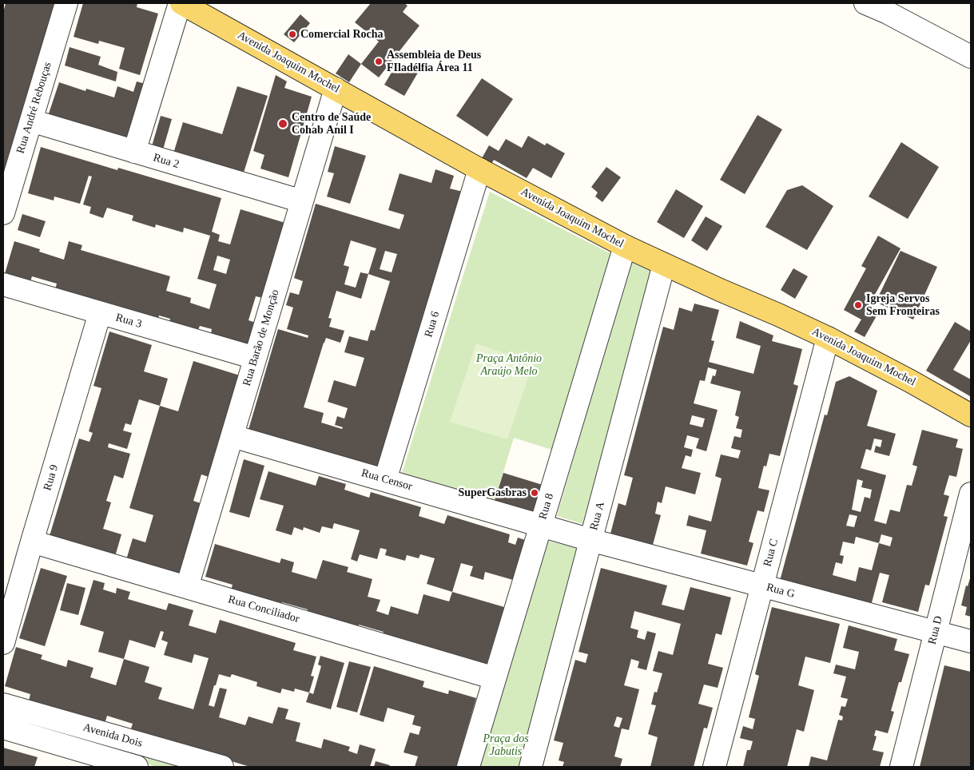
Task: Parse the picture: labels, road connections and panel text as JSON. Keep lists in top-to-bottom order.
{
  "streets": {
    "main road": ["Avenida Joaquim Mochel"],
    "street": [
      "Rua André Rebouças",
      "Rua 2",
      "Rua 3",
      "Rua 6",
      "Rua Barão de Monção",
      "Rua 9",
      "Rua Censor",
      "Rua 8",
      "Rua A",
      "Rua C",
      "Rua G",
      "Rua Conciliador",
      "Rua D",
      "Avenida Dois"
    ]
  },
  "crossings": [
    ["Avenida Joaquim Mochel", "Rua 6"],
    ["Avenida Joaquim Mochel", "Rua Barão de Monção"],
    ["Avenida Joaquim Mochel", "Rua 8"],
    ["Avenida Joaquim Mochel", "Rua A"],
    ["Avenida Joaquim Mochel", "Rua C"],
    ["Rua André Rebouças", "Rua 2"],
    ["Rua 2", "Rua Barão de Monção"],
    ["Rua 3", "Rua Barão de Monção"],
    ["Rua 3", "Rua 9"],
    ["Rua 6", "Rua Censor"],
    ["Rua Barão de Monção", "Rua Censor"],
    ["Rua Barão de Monção", "Rua Conciliador"],
    ["Rua 9", "Rua Conciliador"],
    ["Rua Censor", "Rua 8"],
    ["Rua Censor", "Rua A"],
    ["Rua Censor", "Rua G"],
    ["Rua 8", "Rua Conciliador"],
    ["Rua A", "Rua G"],
    ["Rua C", "Rua G"],
    ["Rua G", "Rua D"]
  ],
  "parks": ["Praça Antônio Araújo Melo", "Praça dos Jabutis"],
  "places": [
    "Comercial Rocha",
    "Assembleia de Deus FIladélfia Área 11",
    "Centro de Saúde Cohab Anil I",
    "Igreja Servos Sem Fronteiras",
    "SuperGasbras"
  ]
}
